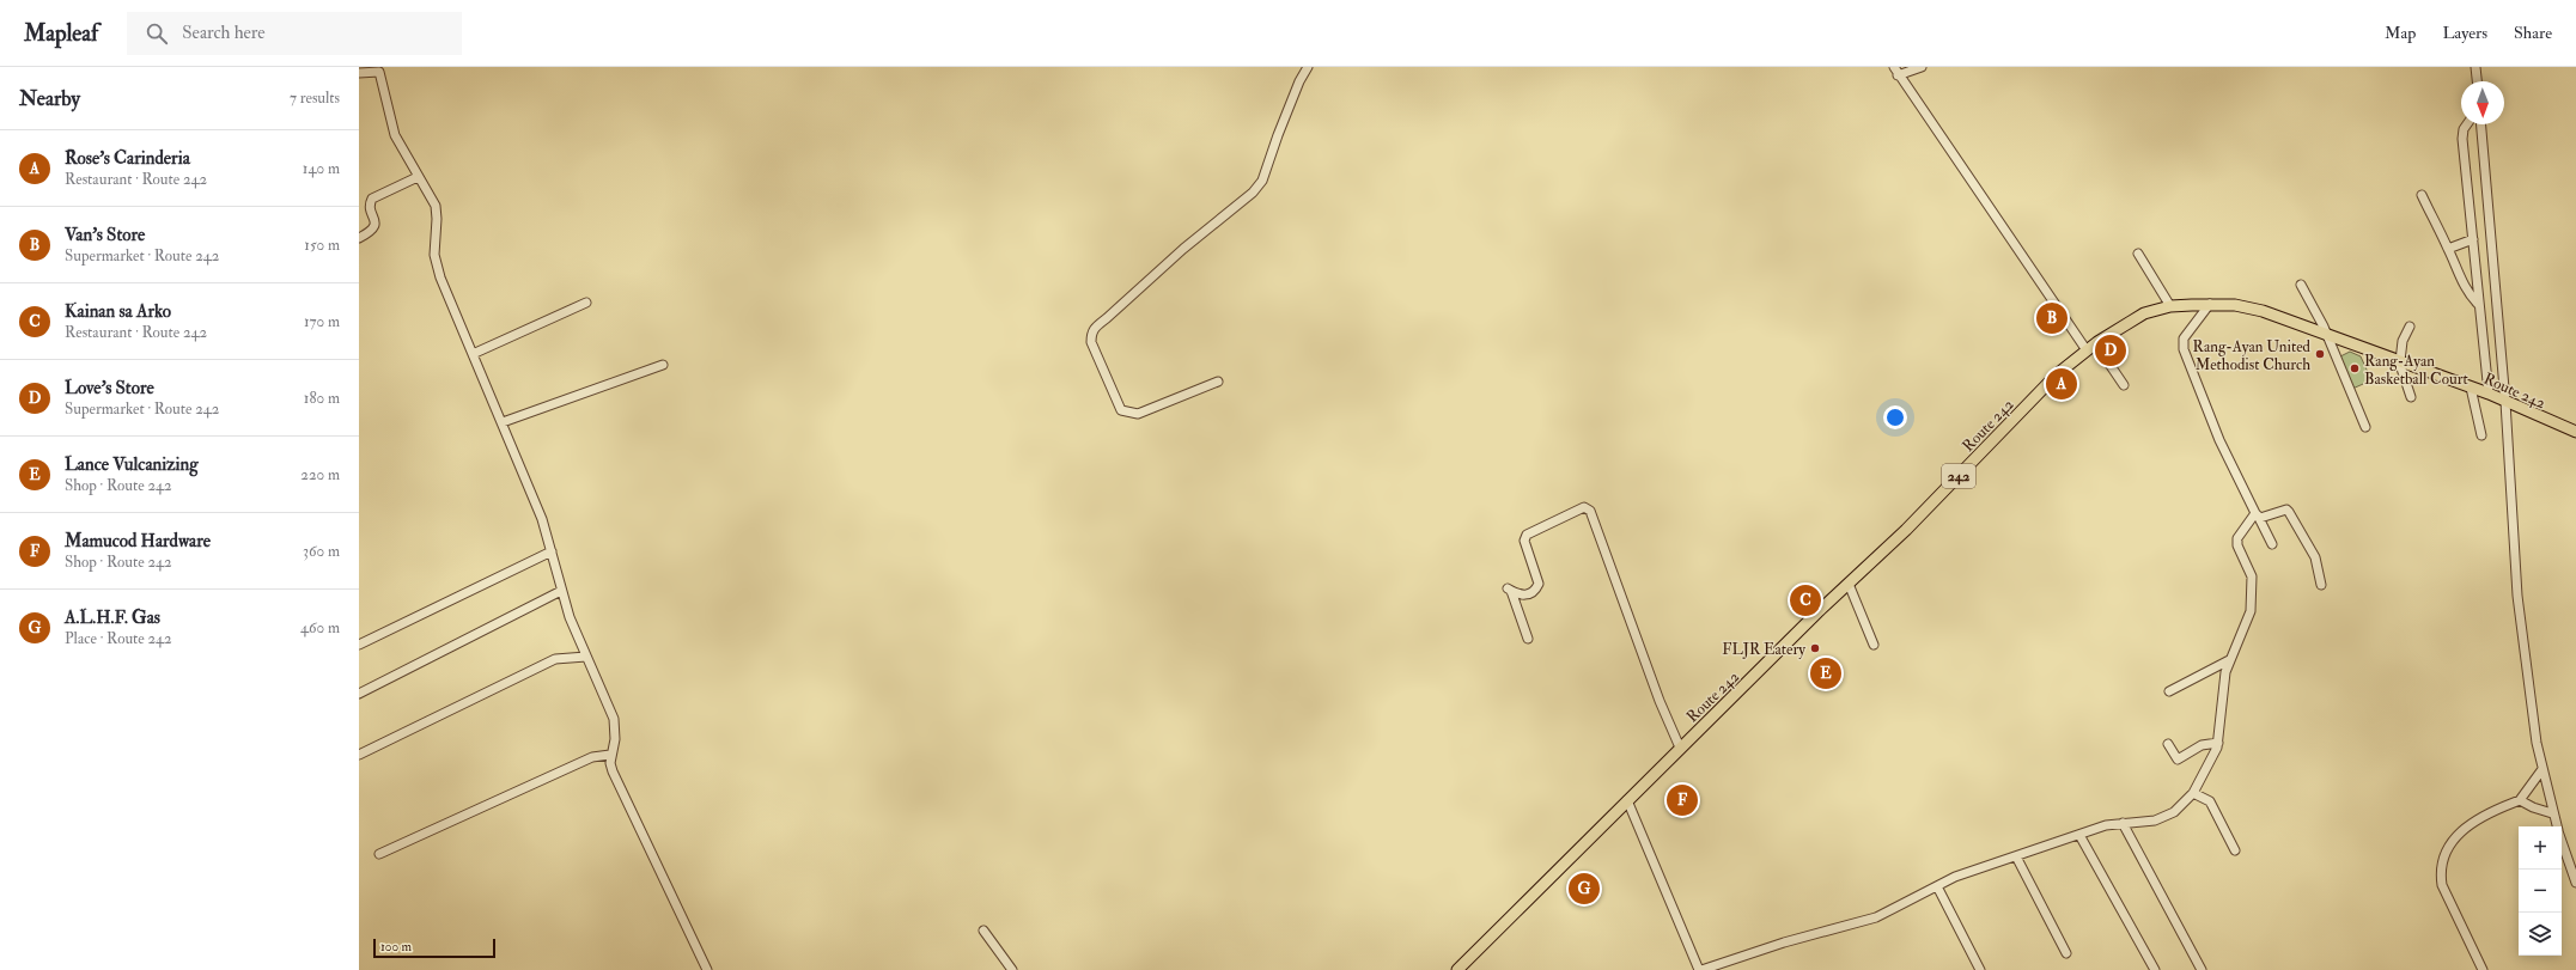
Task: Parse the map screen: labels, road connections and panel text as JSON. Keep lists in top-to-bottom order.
{
  "streets": {
    "main road": ["Route 242", "242"]
  },
  "places": ["Rang-Ayan United Methodist Church", "Rang-Ayan Basketball Court", "FLJR Eatery"],
  "scale_bar": "100 m",
  "north": "bottom",
  "page": {
    "header": "Mapleaf",
    "search": "Search here",
    "nav": ["Map", "Layers", "Share"],
    "heading": ["Nearby", "7 results"],
    "list": [
      {
        "mark": "A",
        "name": "Rose's Carinderia",
        "note": "Restaurant · Route 242",
        "value": "140 m"
      },
      {
        "mark": "B",
        "name": "Van's Store",
        "note": "Supermarket · Route 242",
        "value": "150 m"
      },
      {
        "mark": "C",
        "name": "Kainan sa Arko",
        "note": "Restaurant · Route 242",
        "value": "170 m"
      },
      {
        "mark": "D",
        "name": "Love's Store",
        "note": "Supermarket · Route 242",
        "value": "180 m"
      },
      {
        "mark": "E",
        "name": "Lance Vulcanizing",
        "note": "Shop · Route 242",
        "value": "220 m"
      },
      {
        "mark": "F",
        "name": "Mamucod Hardware",
        "note": "Shop · Route 242",
        "value": "360 m"
      },
      {
        "mark": "G",
        "name": "A.L.H.F. Gas",
        "note": "Place · Route 242",
        "value": "460 m"
      }
    ],
    "pins": [
      "B",
      "D",
      "A",
      "C",
      "E",
      "F",
      "G"
    ],
    "map_buttons": ["+", "−"],
    "scale": "100 m"
  }
}
